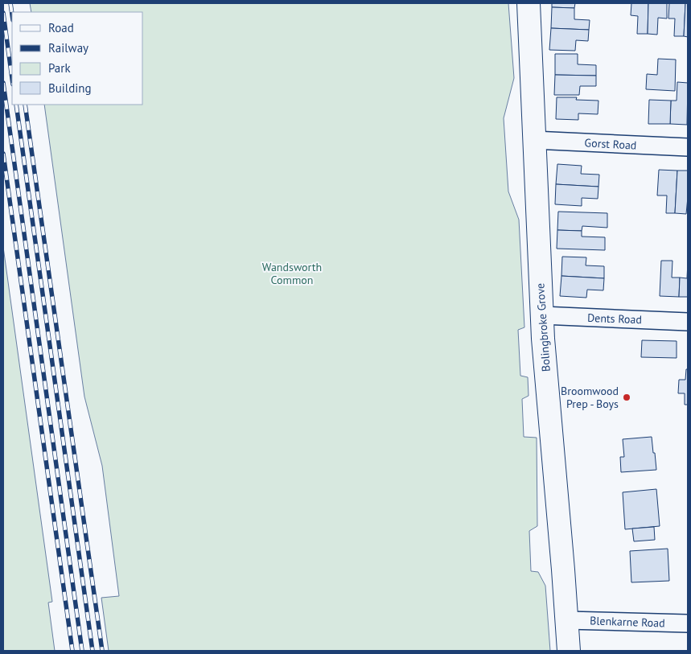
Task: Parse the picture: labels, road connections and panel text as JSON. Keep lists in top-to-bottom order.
{
  "streets": {
    "main road": ["Bolingbroke Grove"],
    "street": ["Gorst Road", "Dents Road", "Blenkarne Road"]
  },
  "crossings": [
    ["Gorst Road", "Bolingbroke Grove"],
    ["Dents Road", "Bolingbroke Grove"],
    ["Bolingbroke Grove", "Blenkarne Road"]
  ],
  "parks": ["Wandsworth Common"],
  "places": ["Broomwood Prep - Boys"],
  "legend": [
    "Road",
    "Railway",
    "Park",
    "Building"
  ]
}
